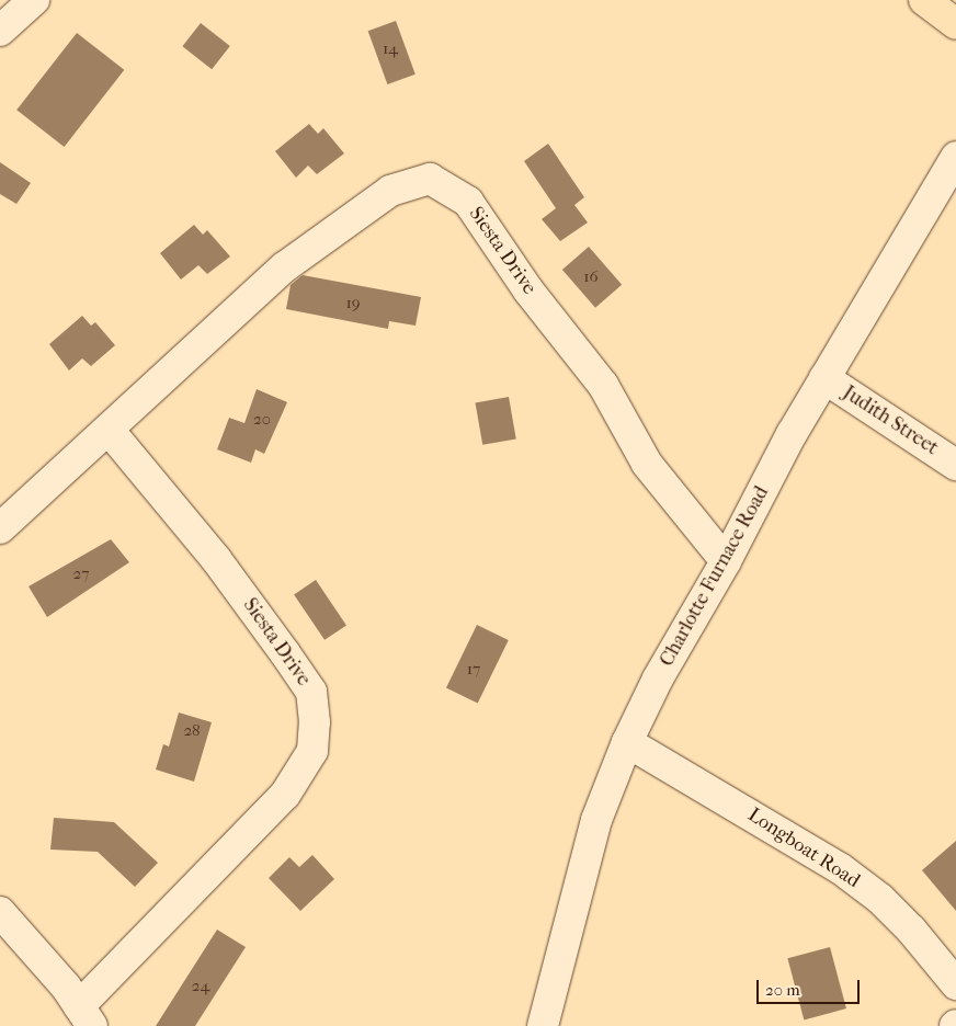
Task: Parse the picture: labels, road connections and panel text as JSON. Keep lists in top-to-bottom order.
{
  "streets": {
    "street": [
      "Siesta Drive",
      "Judith Street",
      "Charlotte Furnace Road",
      "Longboat Road"
    ]
  },
  "crossings": [
    ["Siesta Drive", "Charlotte Furnace Road"],
    ["Judith Street", "Charlotte Furnace Road"],
    ["Charlotte Furnace Road", "Longboat Road"]
  ],
  "house_numbers": [
    "14",
    "16",
    "19",
    "20",
    "27",
    "17",
    "28",
    "24"
  ],
  "scale_bar": "20 m"
}
